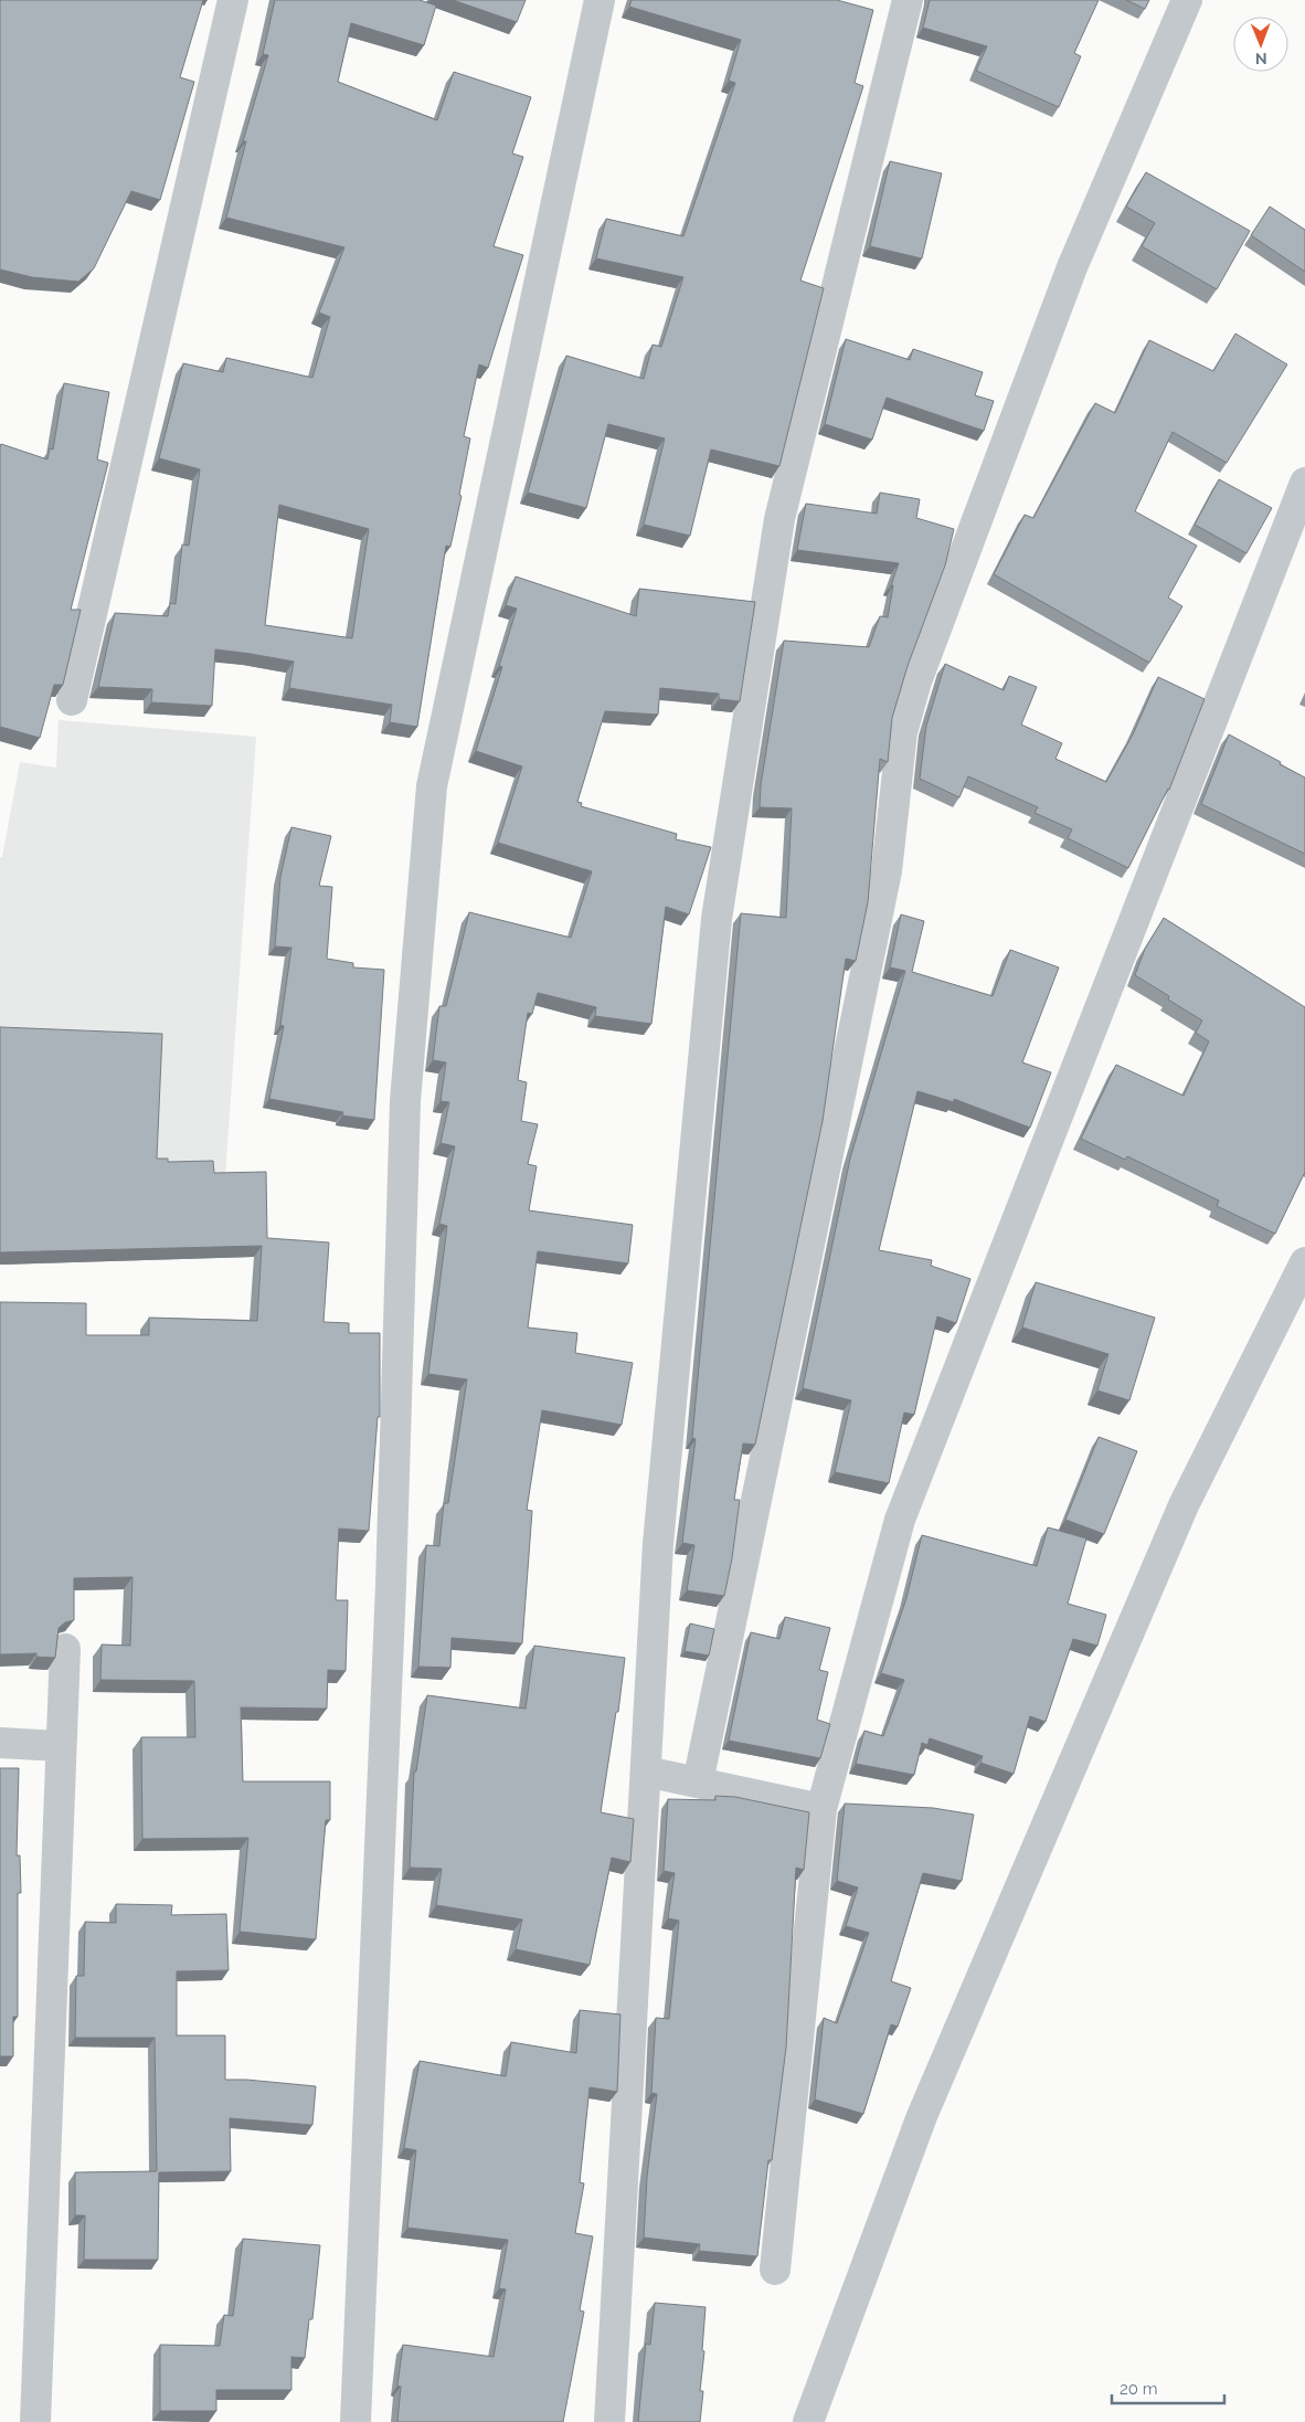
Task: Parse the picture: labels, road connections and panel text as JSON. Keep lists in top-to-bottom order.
{
  "scale_bar": "20 m",
  "north": "bottom"
}
